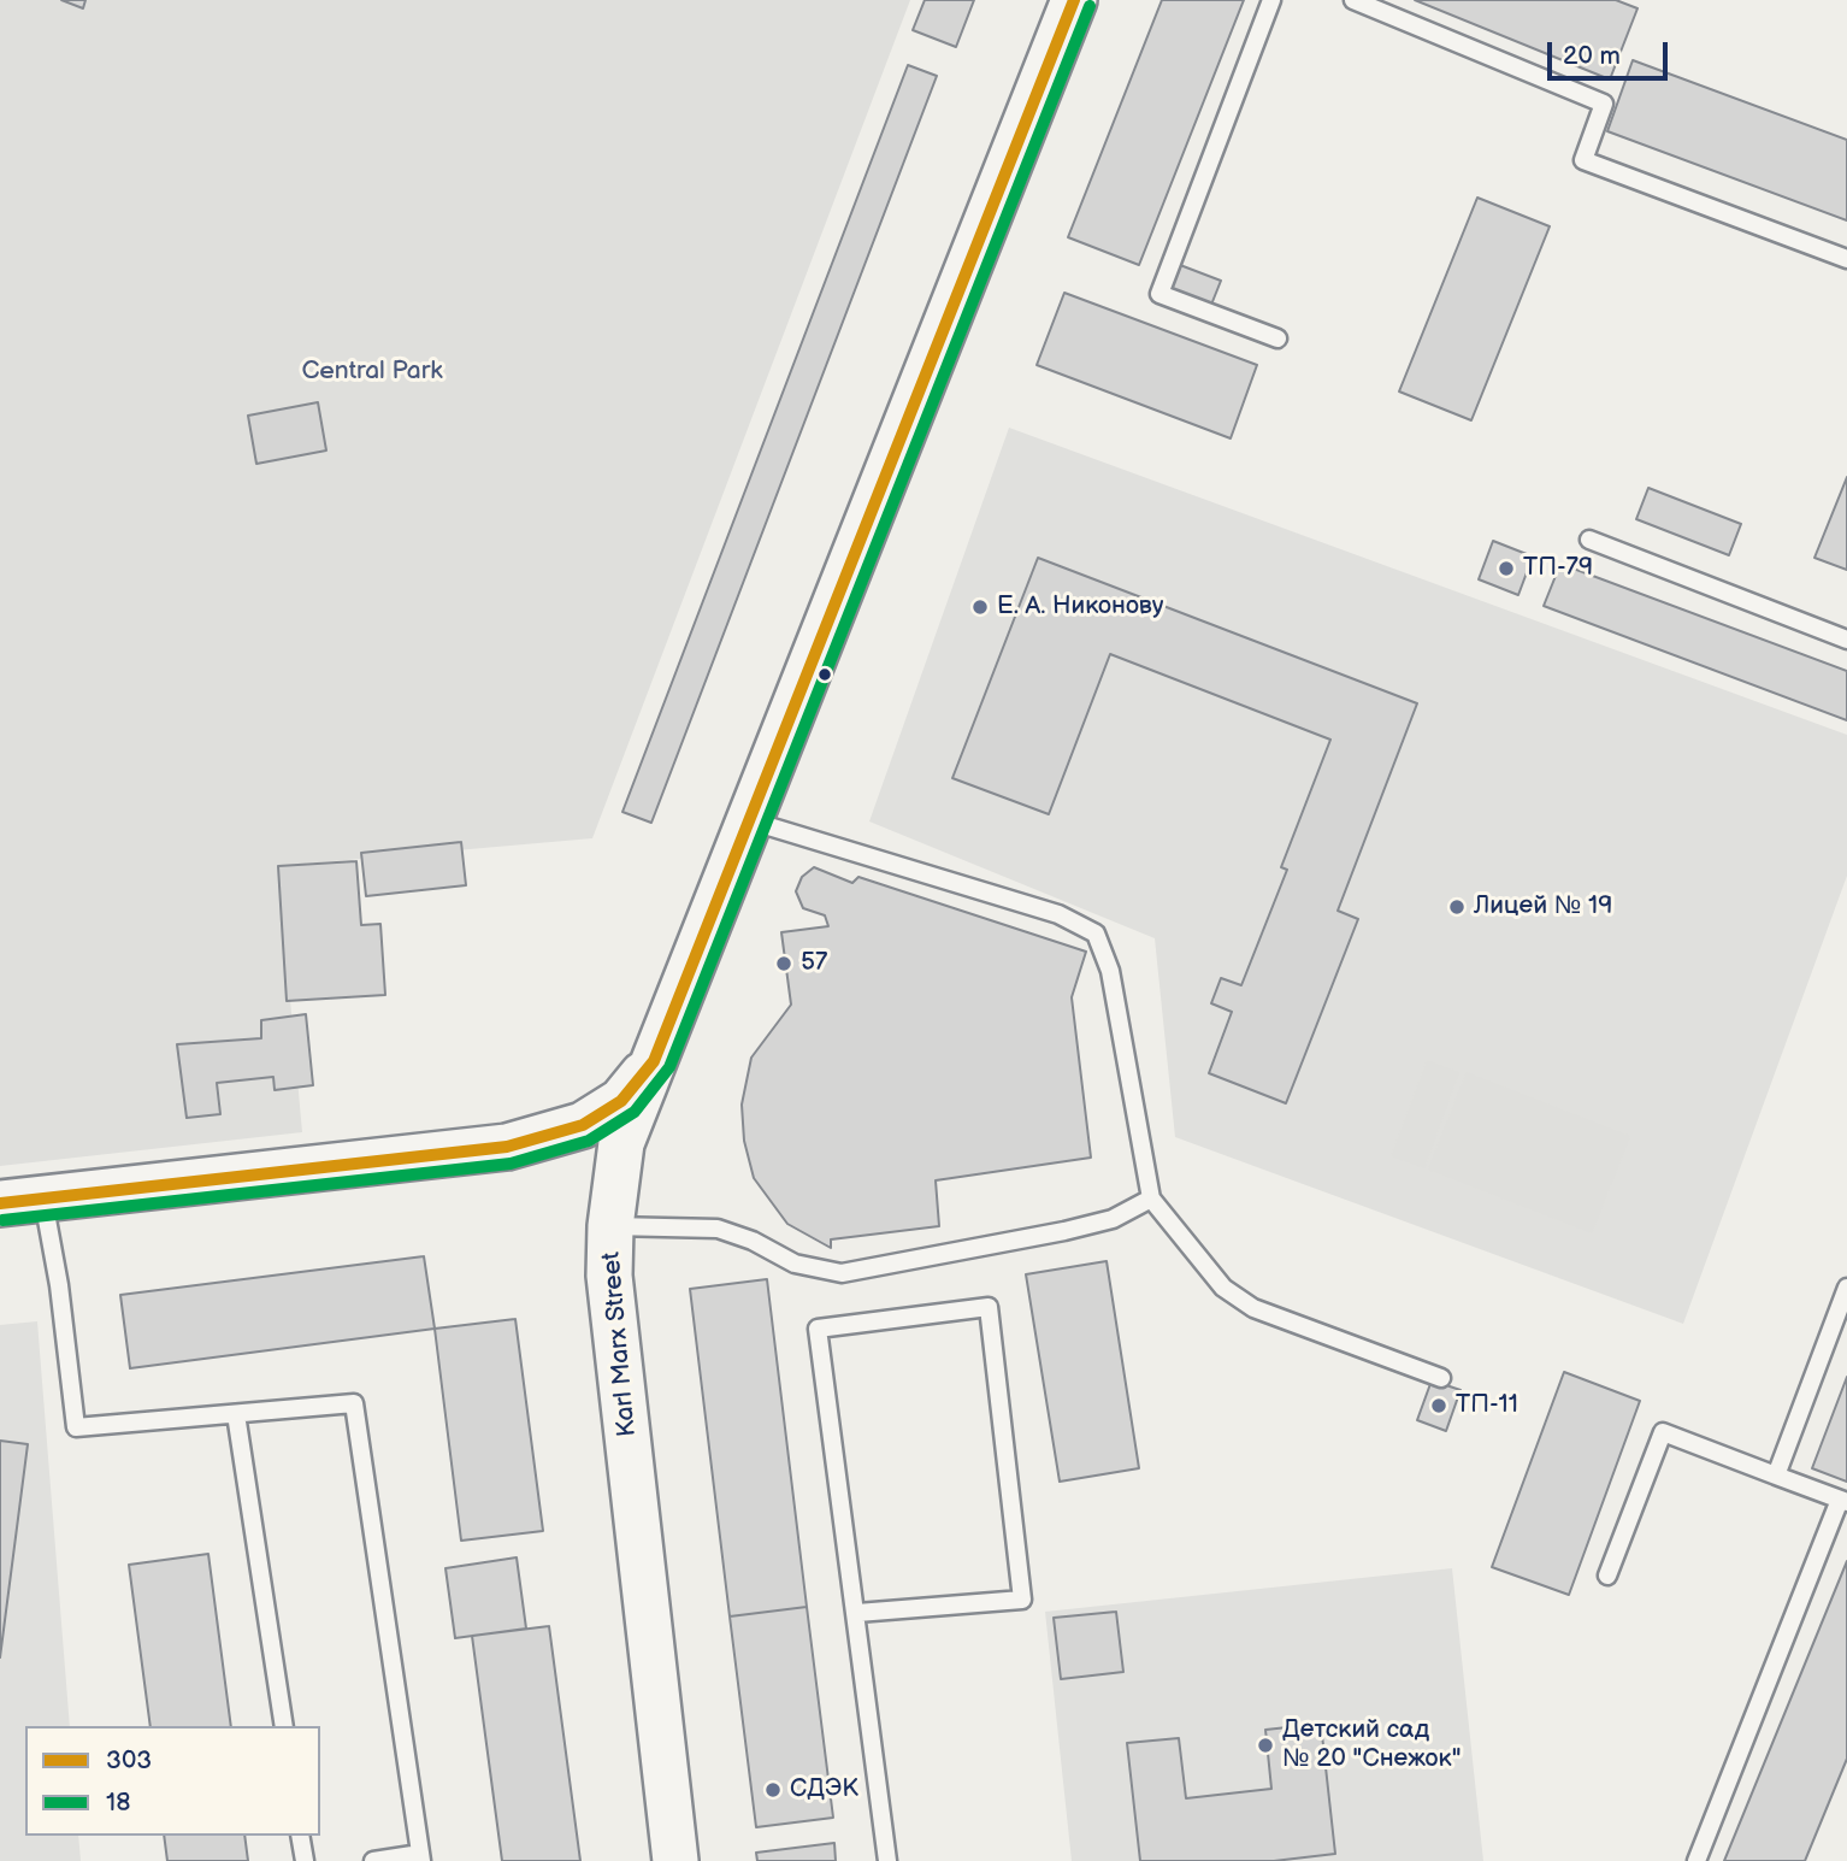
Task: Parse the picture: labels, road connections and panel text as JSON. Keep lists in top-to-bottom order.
{
  "streets": {
    "main road": ["Karl Marx Street"]
  },
  "parks": ["Central Park"],
  "places": [
    "ТП-79",
    "Е. А. Никонову",
    "Лицей № 19",
    "57",
    "ТП-11",
    "Детский сад № 20 \"Снежок\"",
    "СДЭК"
  ],
  "lines": ["transit line 303", "transit line 18"],
  "legend": ["303", "18"],
  "scale_bar": "20 m"
}
